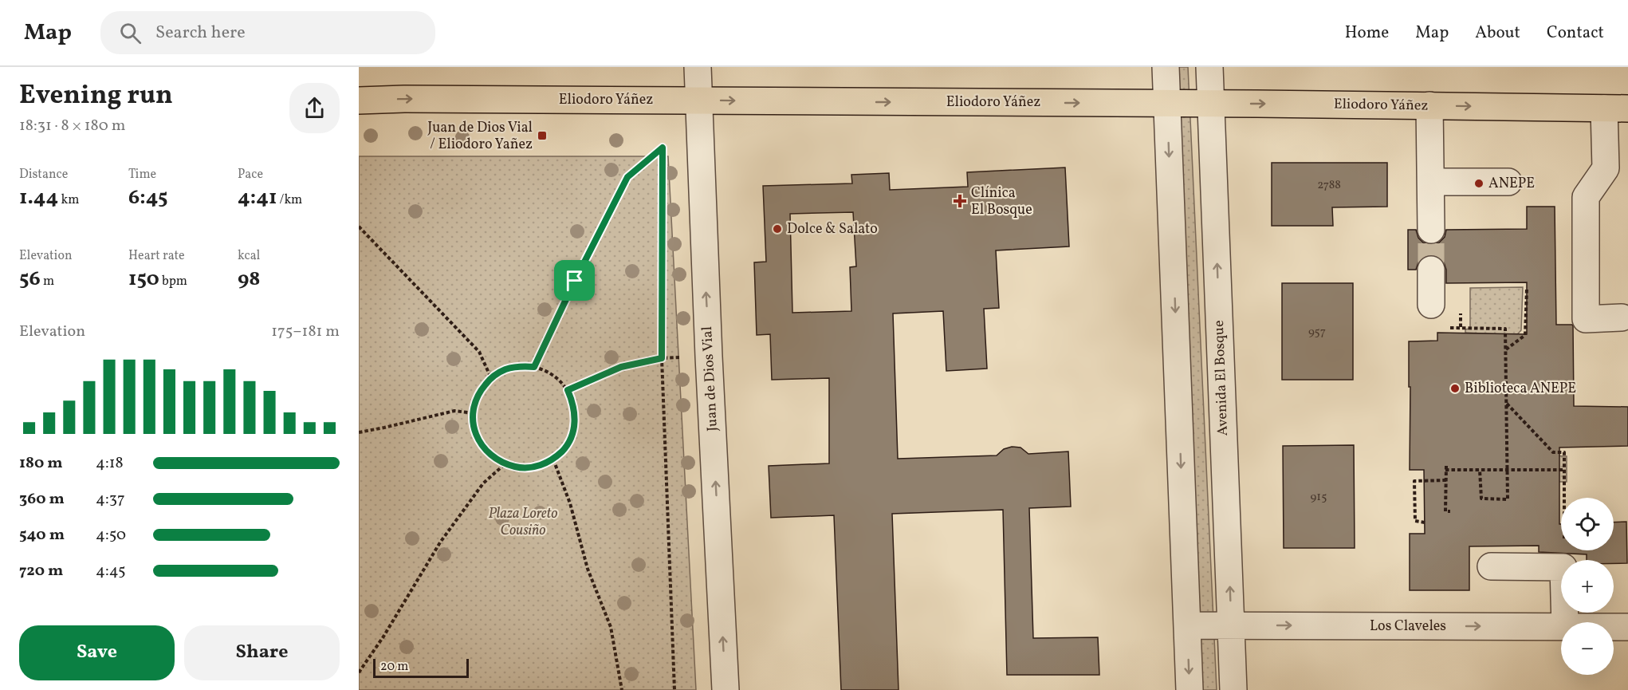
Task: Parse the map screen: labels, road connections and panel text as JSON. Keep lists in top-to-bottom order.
{
  "streets": {
    "main road": ["Eliodoro Yáñez"],
    "street": ["Avenida El Bosque", "Juan de Dios Vial", "Los Claveles"]
  },
  "crossings": [
    ["Eliodoro Yáñez", "Avenida El Bosque"],
    ["Eliodoro Yáñez", "Juan de Dios Vial"],
    ["Avenida El Bosque", "Los Claveles"]
  ],
  "one_way": ["Eliodoro Yáñez", "Juan de Dios Vial", "Los Claveles"],
  "parks": ["Plaza Loreto Cousiño"],
  "places": {
    "transit": ["Juan de Dios Vial / Eliodoro Yañez"],
    "other": ["ANEPE", "Dolce & Salato", "Biblioteca ANEPE"],
    "health": ["Clínica El Bosque"]
  },
  "house_numbers": ["2788", "957", "915"],
  "scale_bar": "20 m",
  "page": {
    "header": "Map",
    "search": "Search here",
    "nav": [
      "Home",
      "Map",
      "About",
      "Contact"
    ],
    "heading": ["Evening run", "18:31 · 8 × 180 m"],
    "stats": [
      ["Distance", "1.44 km"],
      ["Time", "6:45"],
      ["Pace", "4:41 /km"],
      ["Elevation", "56 m"],
      ["Heart rate", "150 bpm"],
      ["kcal", "98"]
    ],
    "chart": ["Elevation", "175–181 m"],
    "list": [
      {
        "name": "180 m",
        "note": "4:18"
      },
      {
        "name": "360 m",
        "note": "4:37"
      },
      {
        "name": "540 m",
        "note": "4:50"
      },
      {
        "name": "720 m",
        "note": "4:45"
      }
    ],
    "map_buttons": ["+", "−"],
    "buttons": ["Save", "Share"],
    "scale": "20 m"
  }
}
